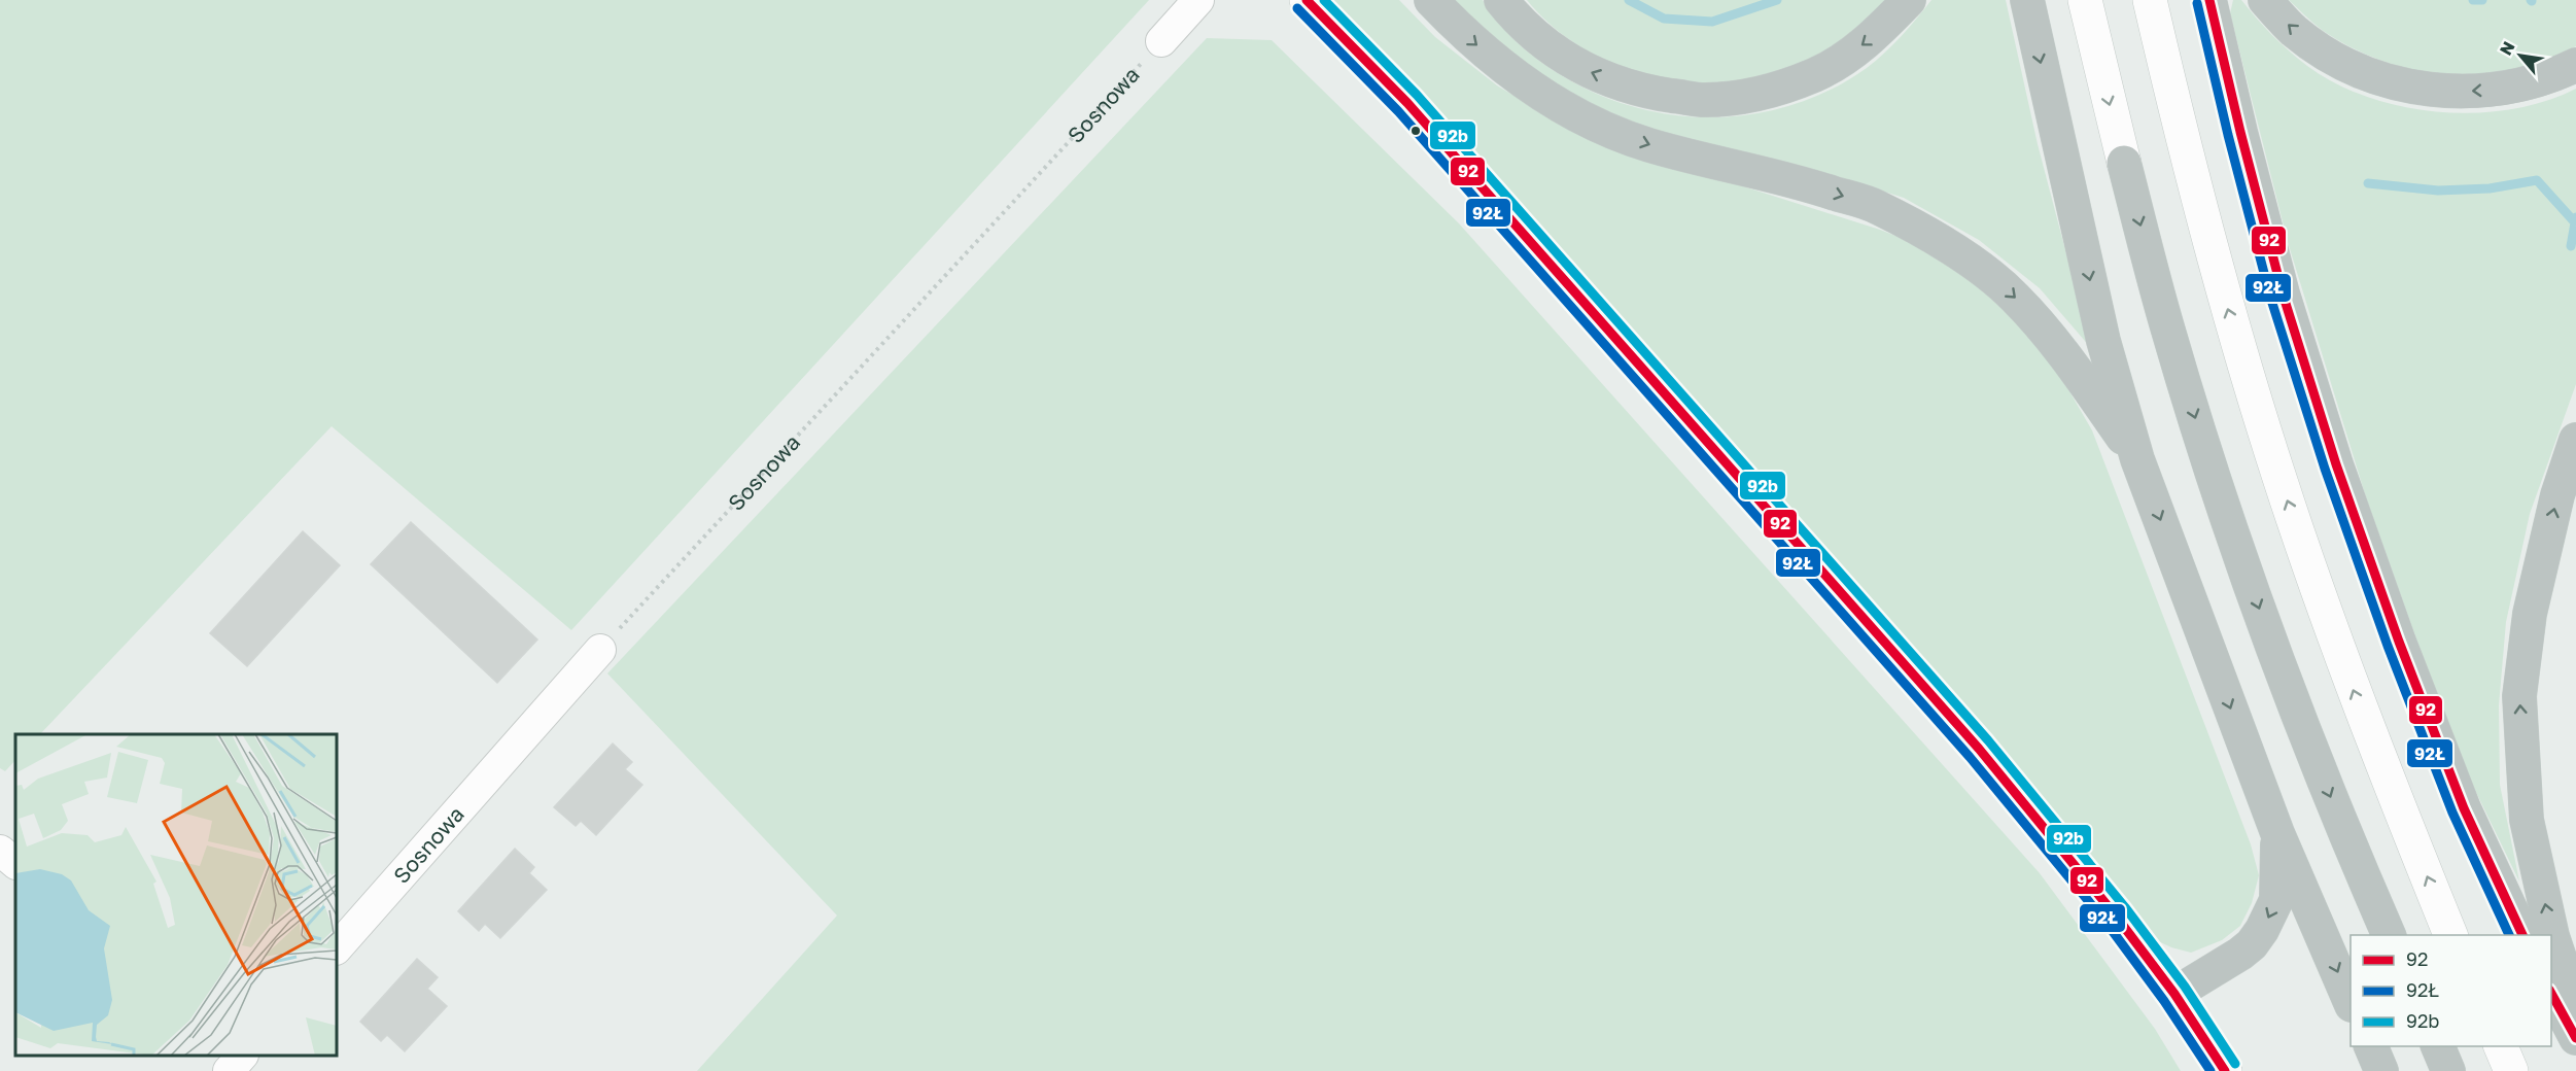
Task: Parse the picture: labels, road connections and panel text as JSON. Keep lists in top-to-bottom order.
{
  "streets": {
    "street": ["Sosnowa"]
  },
  "lines": ["transit line 92", "transit line 92b", "transit line 92Ł"],
  "legend": ["92", "92Ł", "92b"],
  "north": "top left"
}
